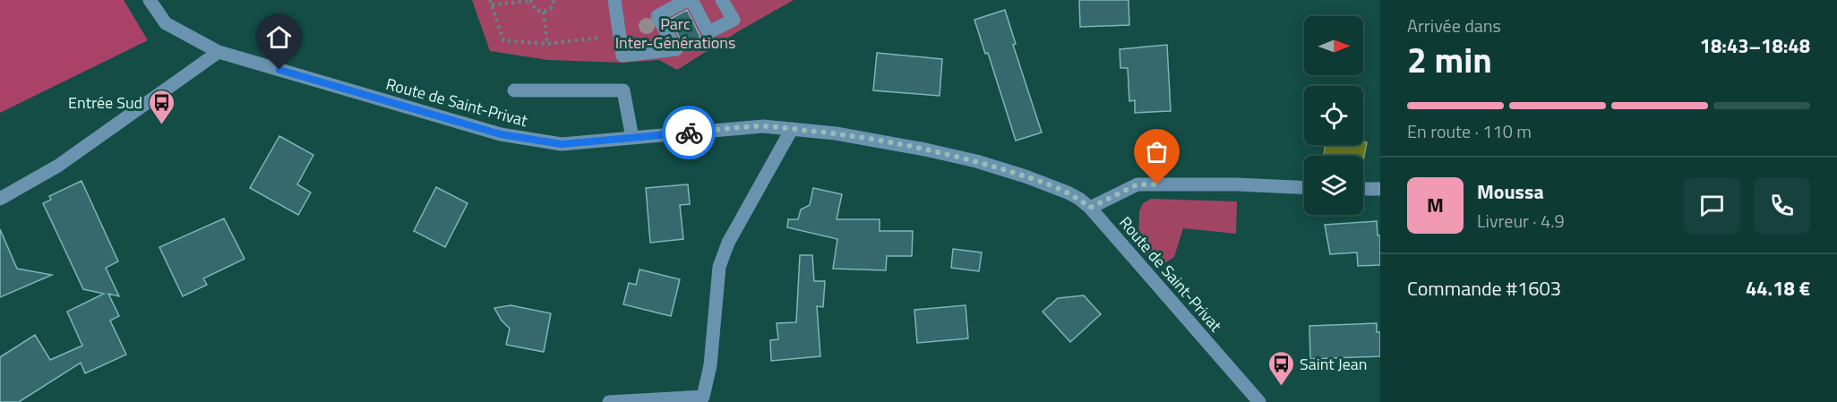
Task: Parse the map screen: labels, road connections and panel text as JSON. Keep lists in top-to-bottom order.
{
  "streets": {
    "street": ["Route de Saint-Privat"]
  },
  "parks": ["Parc Inter-Générations"],
  "places": {
    "bus stop": ["Entrée Sud", "Saint Jean"]
  },
  "north": "right",
  "page": {
    "heading": ["2 min", "Arrivée dans", "18:43–18:48"],
    "panel": [
      "Moussa",
      "Livreur · 4.9",
      "Commande #1603",
      "44.18 €"
    ],
    "bar": "En route · 110 m",
    "round": "M"
  }
}
